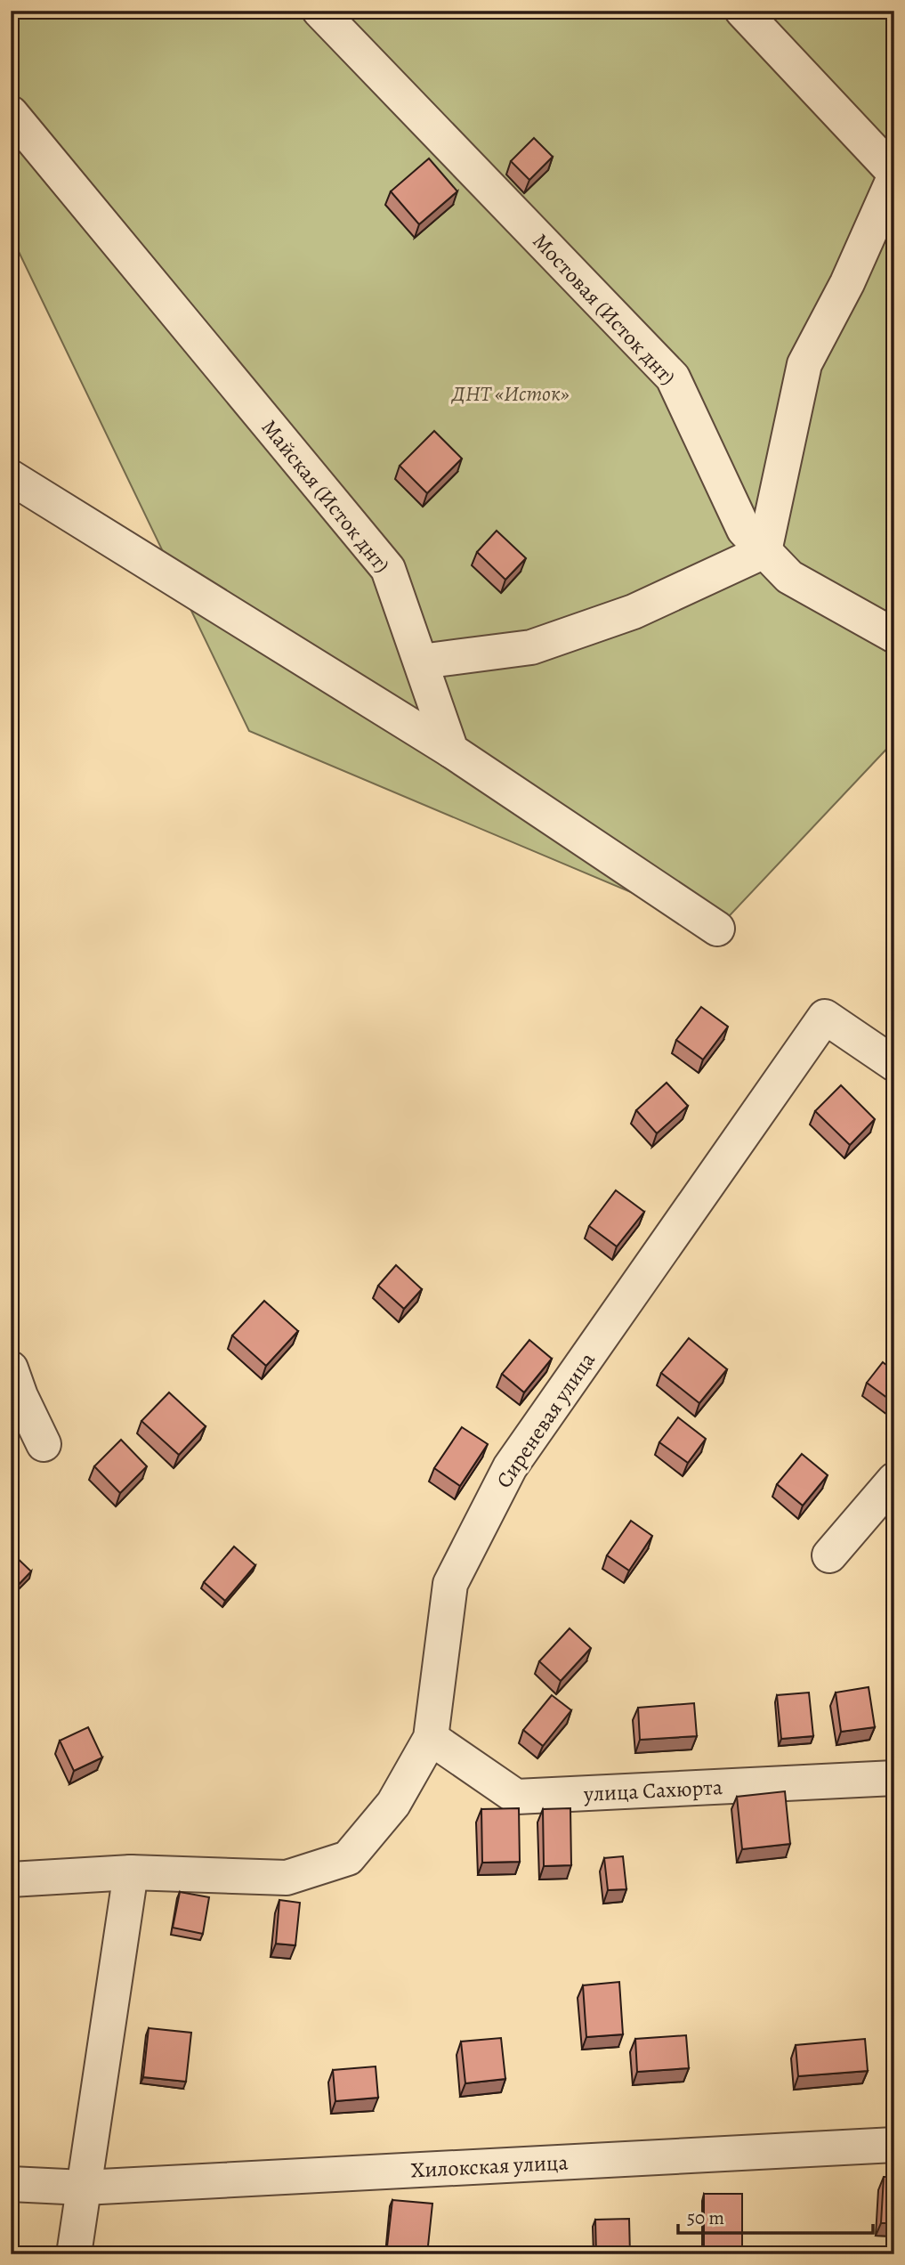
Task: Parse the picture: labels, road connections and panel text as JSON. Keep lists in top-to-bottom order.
{
  "streets": {
    "street": [
      "Мостовая (Исток днт)",
      "Майская (Исток днт)",
      "Сиреневая улица",
      "улица Сахюрта",
      "Хилокская улица"
    ]
  },
  "crossings": [
    ["Сиреневая улица", "улица Сахюрта"]
  ],
  "parks": ["ДНТ «Исток»"],
  "scale_bar": "50 m"
}
